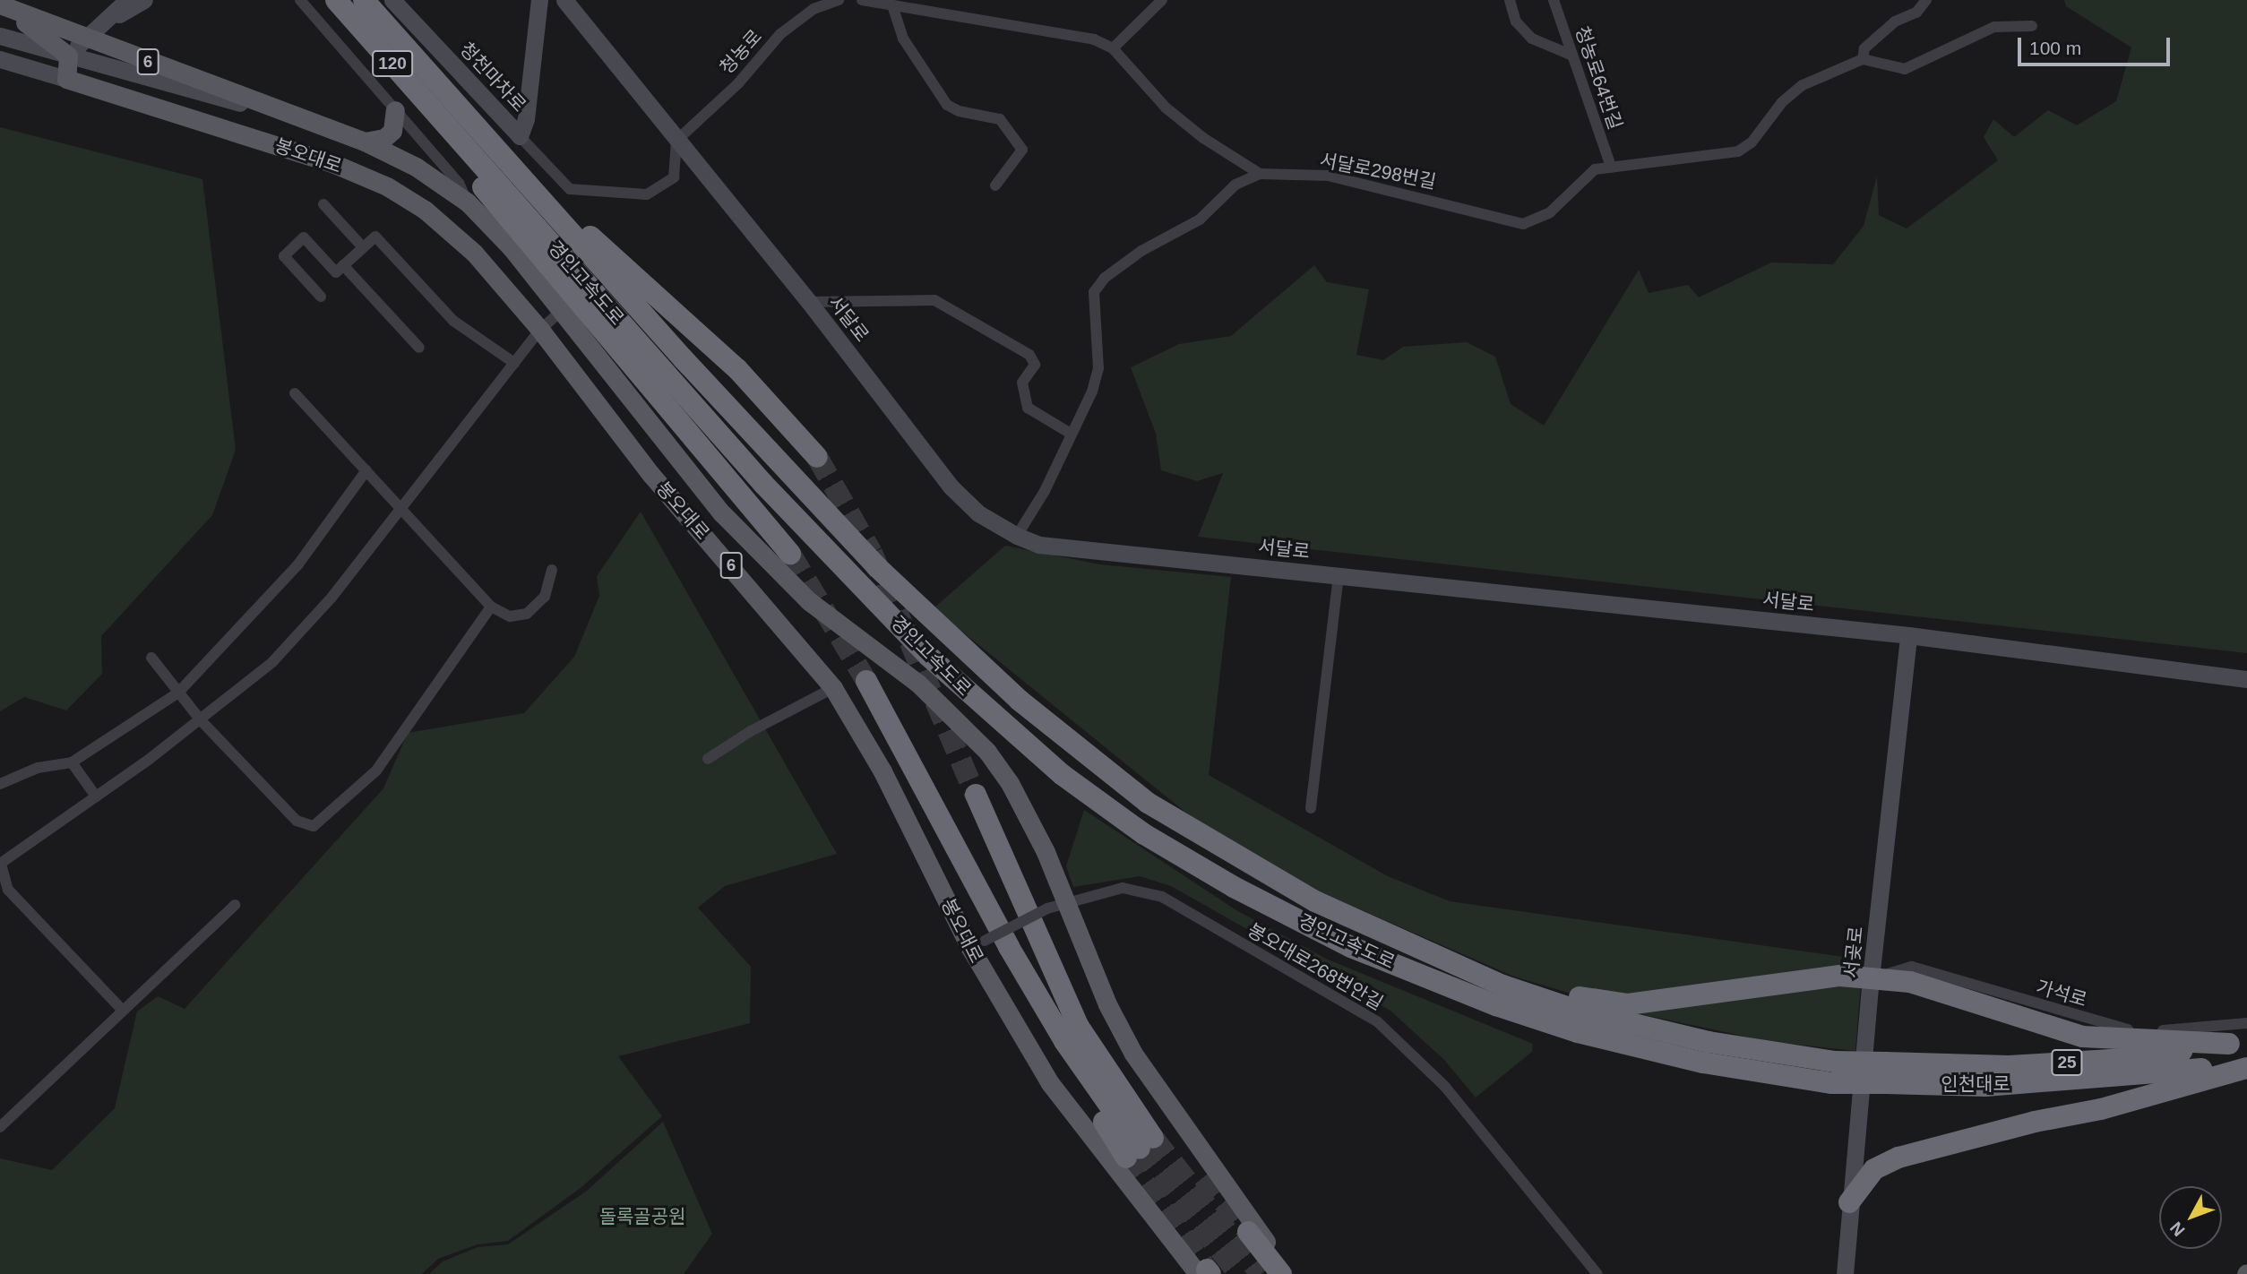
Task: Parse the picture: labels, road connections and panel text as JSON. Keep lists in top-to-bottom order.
{
  "streets": {
    "highway": [
      "120",
      "봉오대로",
      "경인고속도로",
      "25",
      "인천대로"
    ],
    "main road": ["6"],
    "street": [
      "청농로",
      "청천마차로",
      "청농로64번길",
      "서달로298번길",
      "서달로",
      "서곶로",
      "봉오대로268번안길",
      "가석로"
    ]
  },
  "crossings": [
    ["청농로", "서달로"],
    ["6", "봉오대로"],
    ["청농로64번길", "서달로298번길"],
    ["봉오대로", "봉오대로268번안길"],
    ["서달로298번길", "서달로"],
    ["경인고속도로", "인천대로"],
    ["서달로", "서곶로"],
    ["서곶로", "가석로"]
  ],
  "parks": ["돌록골공원"],
  "scale_bar": "100 m",
  "north": "bottom left"
}
